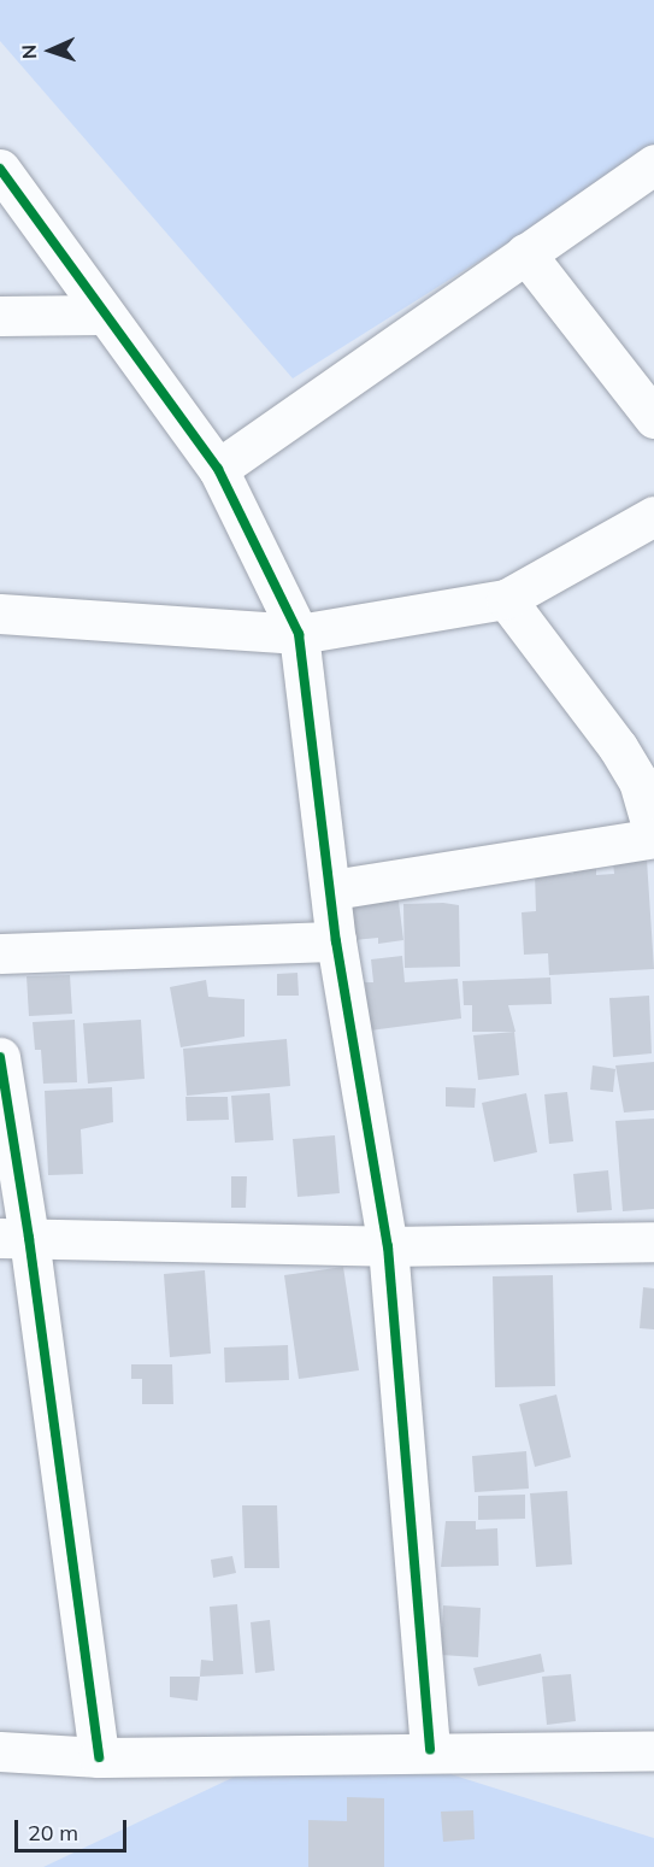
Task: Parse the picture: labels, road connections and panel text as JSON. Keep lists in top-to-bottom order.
{
  "scale_bar": "20 m",
  "north": "left"
}
